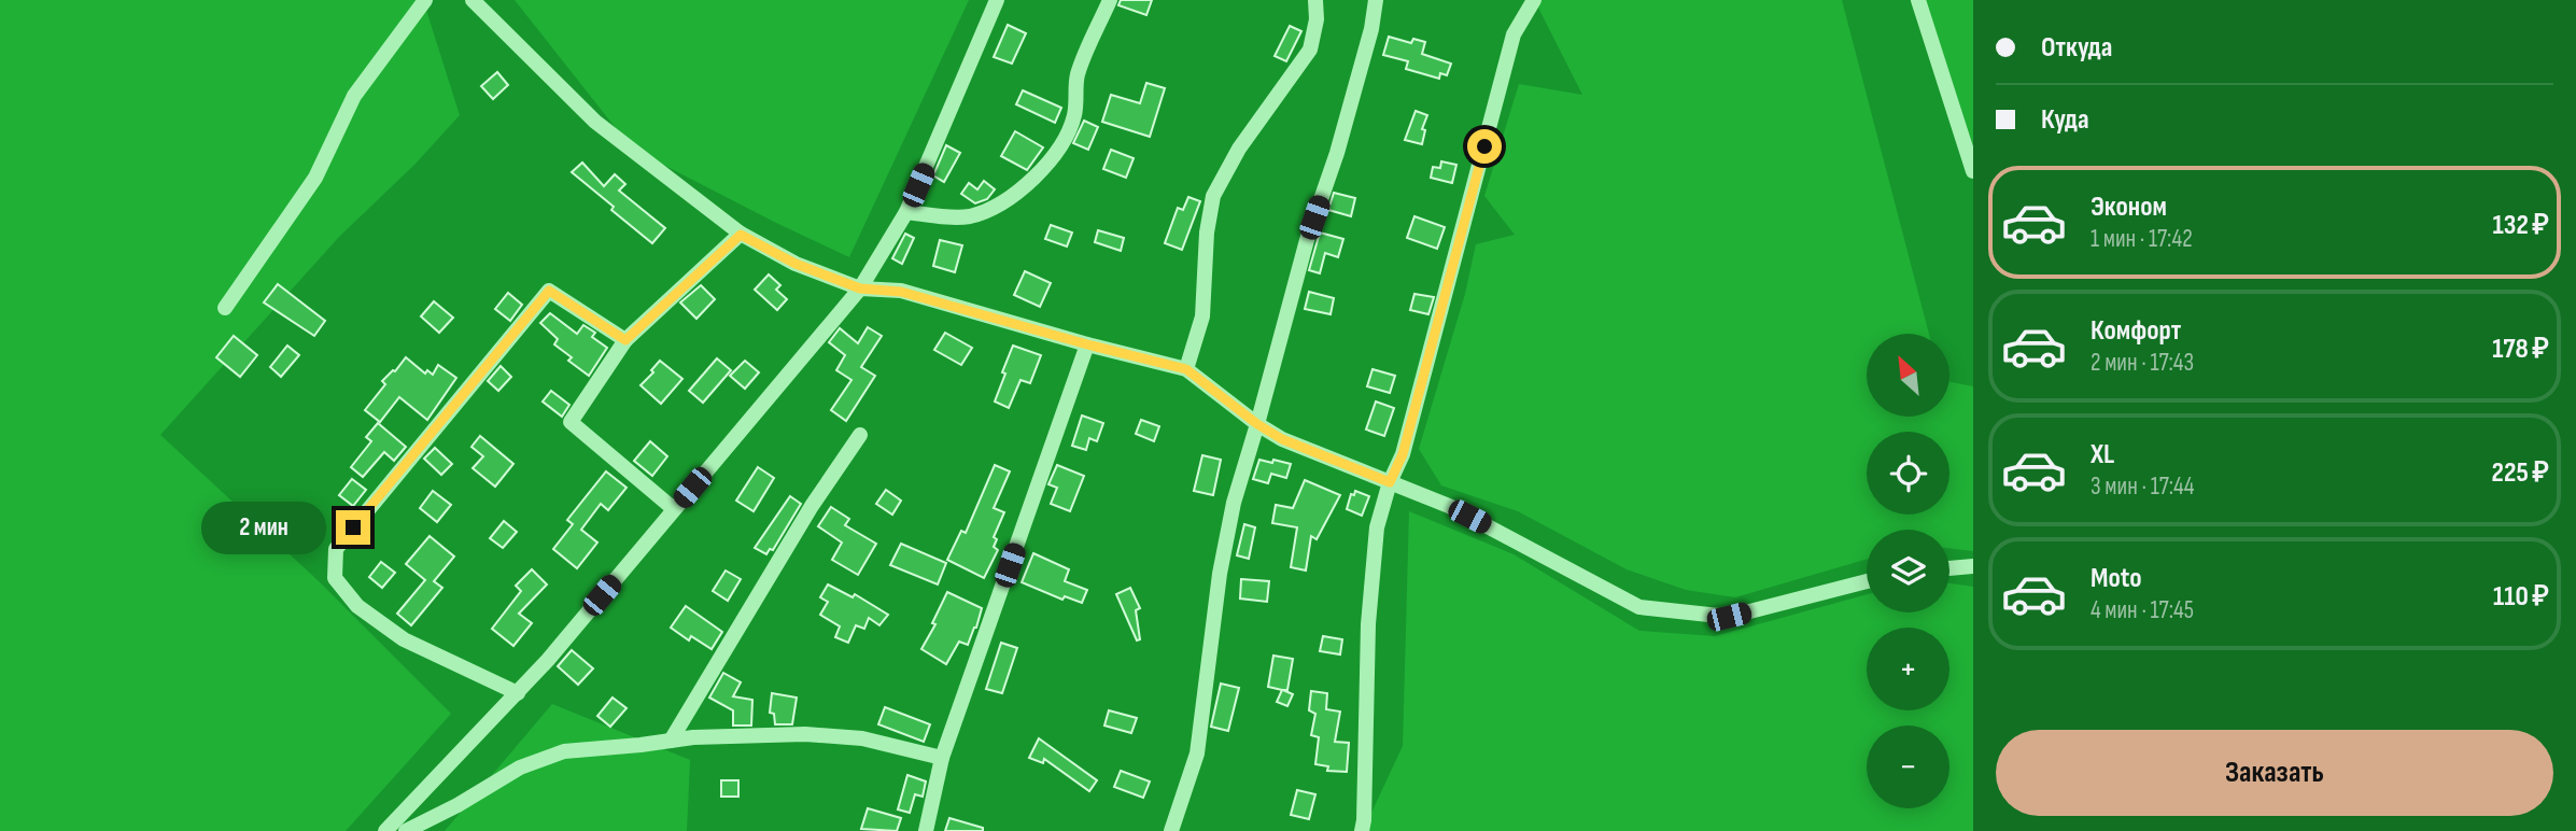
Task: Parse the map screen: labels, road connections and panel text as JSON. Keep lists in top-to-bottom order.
{
  "north": "top left",
  "page": {
    "banner": ["Откуда", "Куда"],
    "list": [
      {
        "name": "Эконом",
        "note": "1 мин · 17:42",
        "value": "132 ₽"
      },
      {
        "name": "Комфорт",
        "note": "2 мин · 17:43",
        "value": "178 ₽"
      },
      {
        "name": "XL",
        "note": "3 мин · 17:44",
        "value": "225 ₽"
      },
      {
        "name": "Moto",
        "note": "4 мин · 17:45",
        "value": "110 ₽"
      }
    ],
    "map_buttons": ["+", "−"],
    "bubble": "2 мин",
    "buttons": "Заказать"
  }
}
